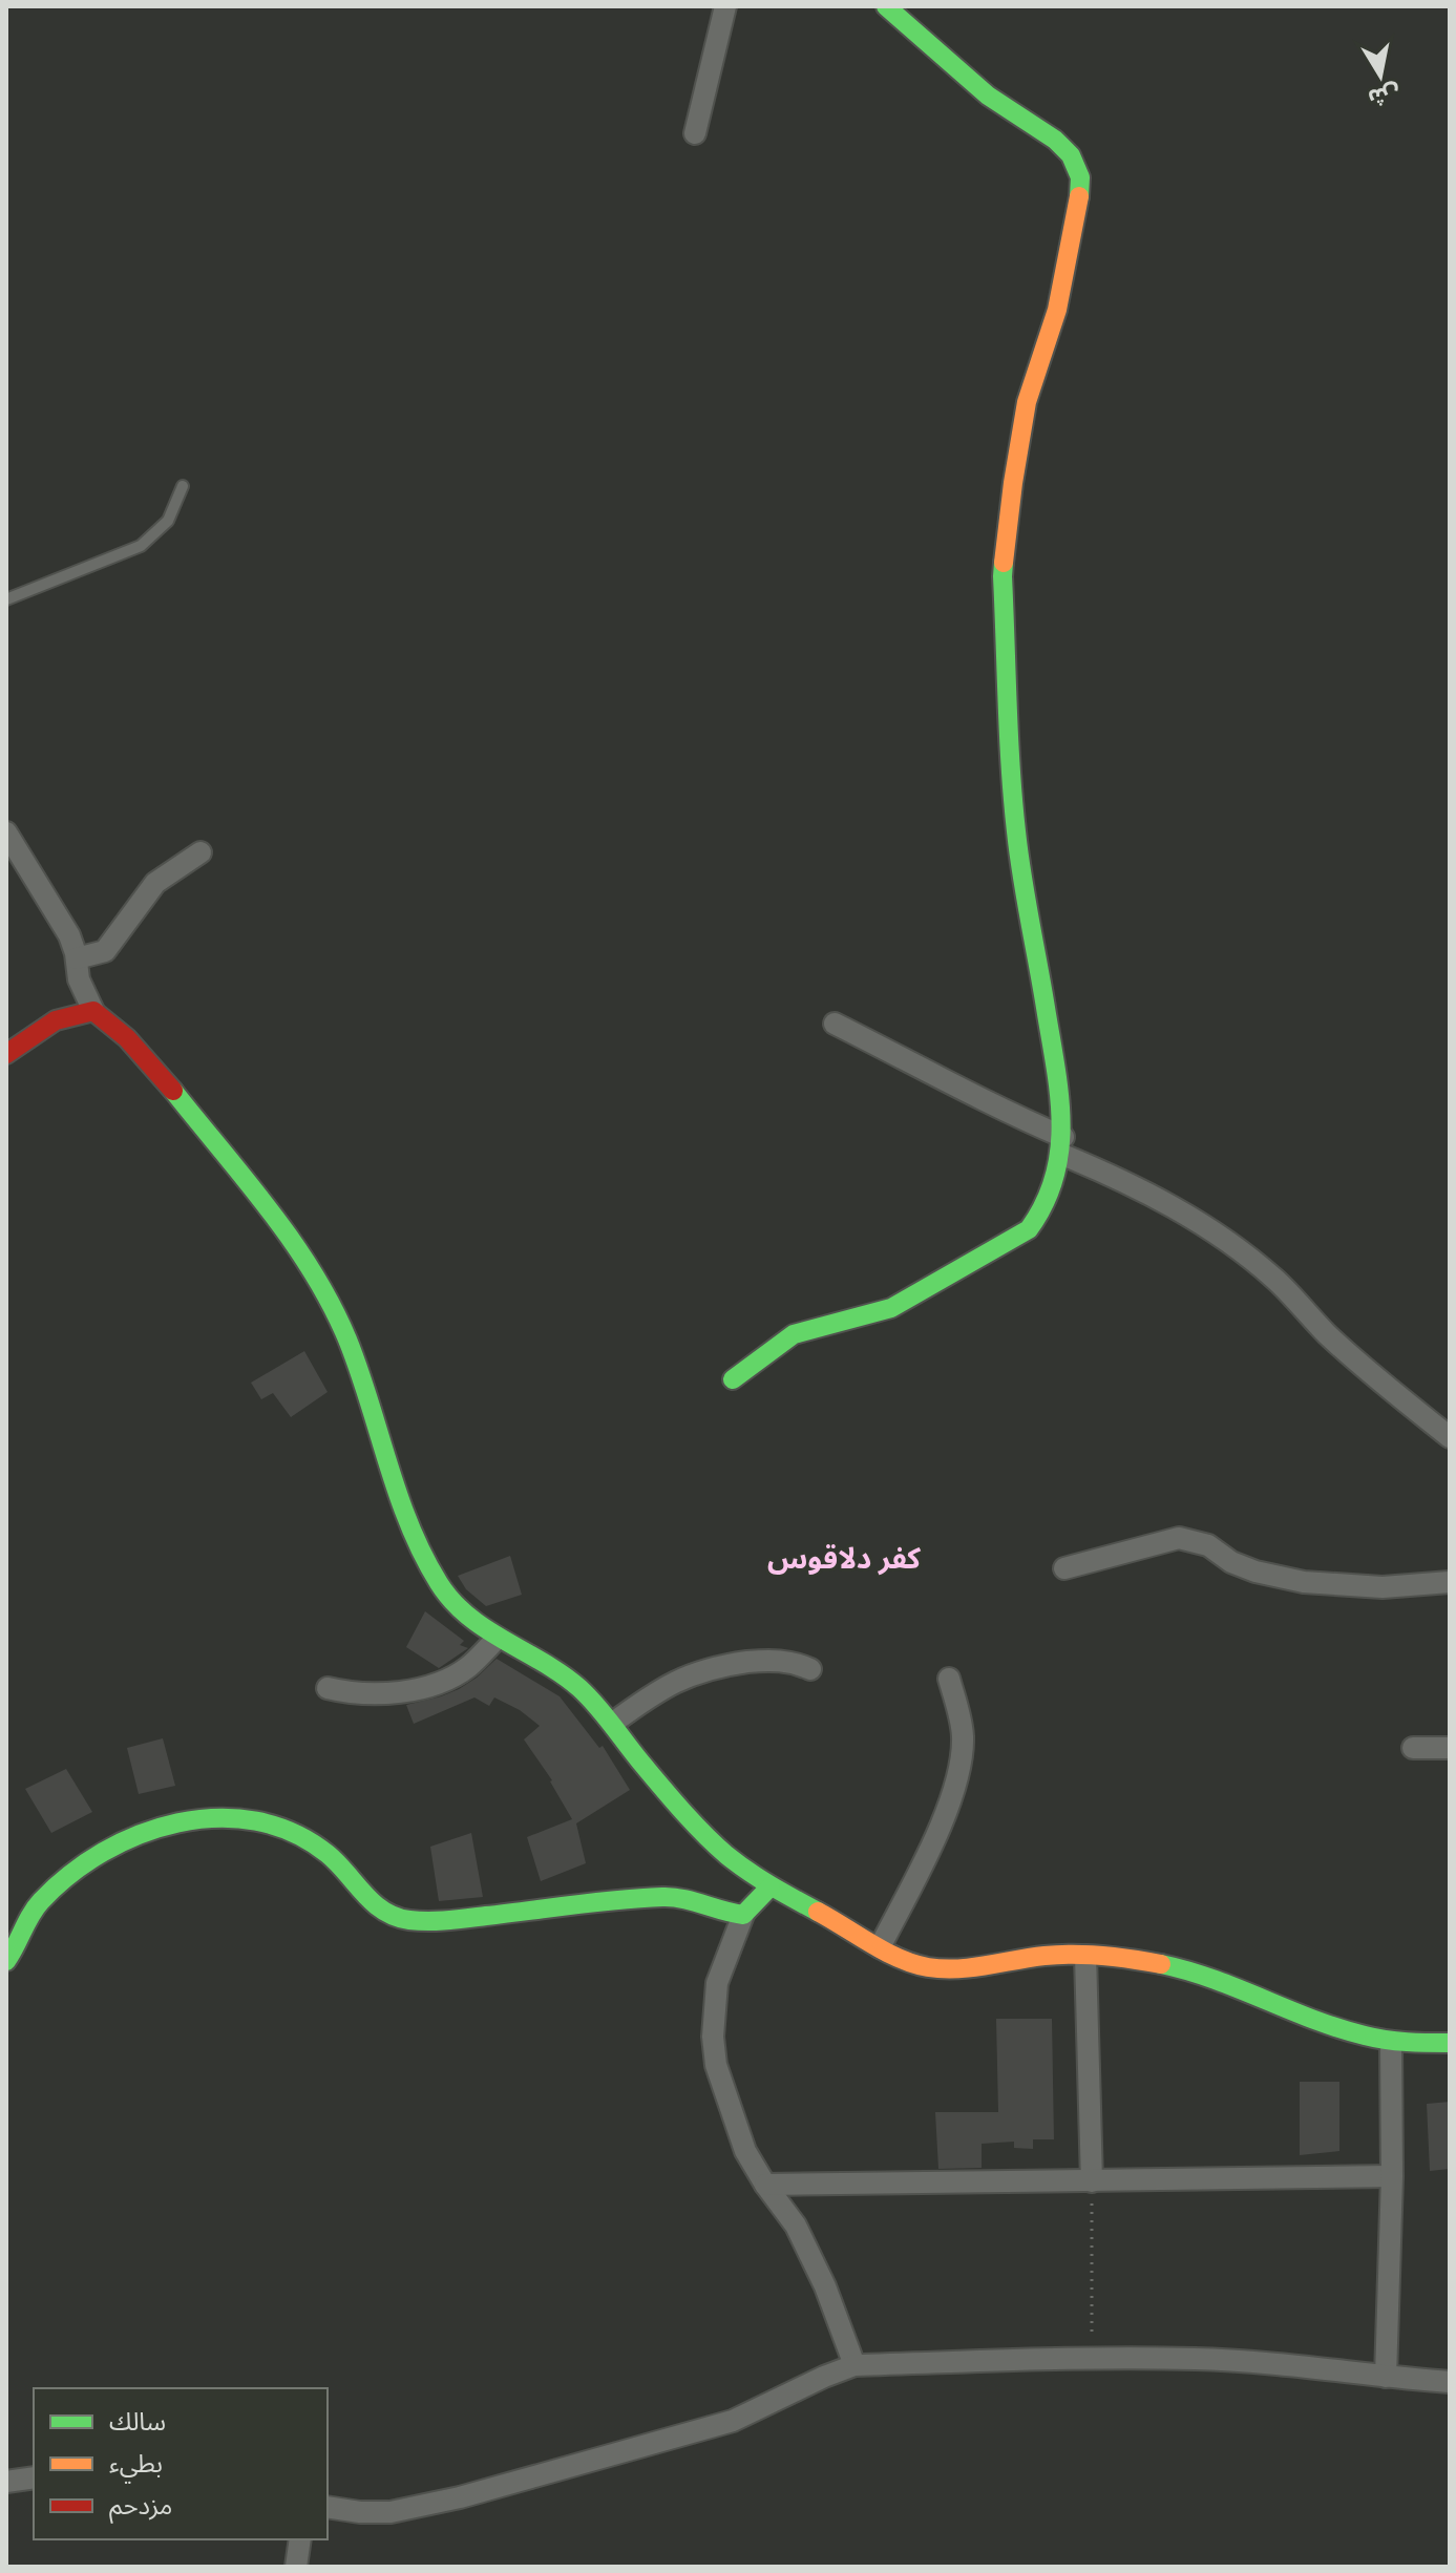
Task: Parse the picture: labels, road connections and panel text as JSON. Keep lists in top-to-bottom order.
{
  "districts": ["كفر دلاقوس"],
  "legend": ["سالك", "بطيء", "مزدحم"],
  "north": "bottom"
}
